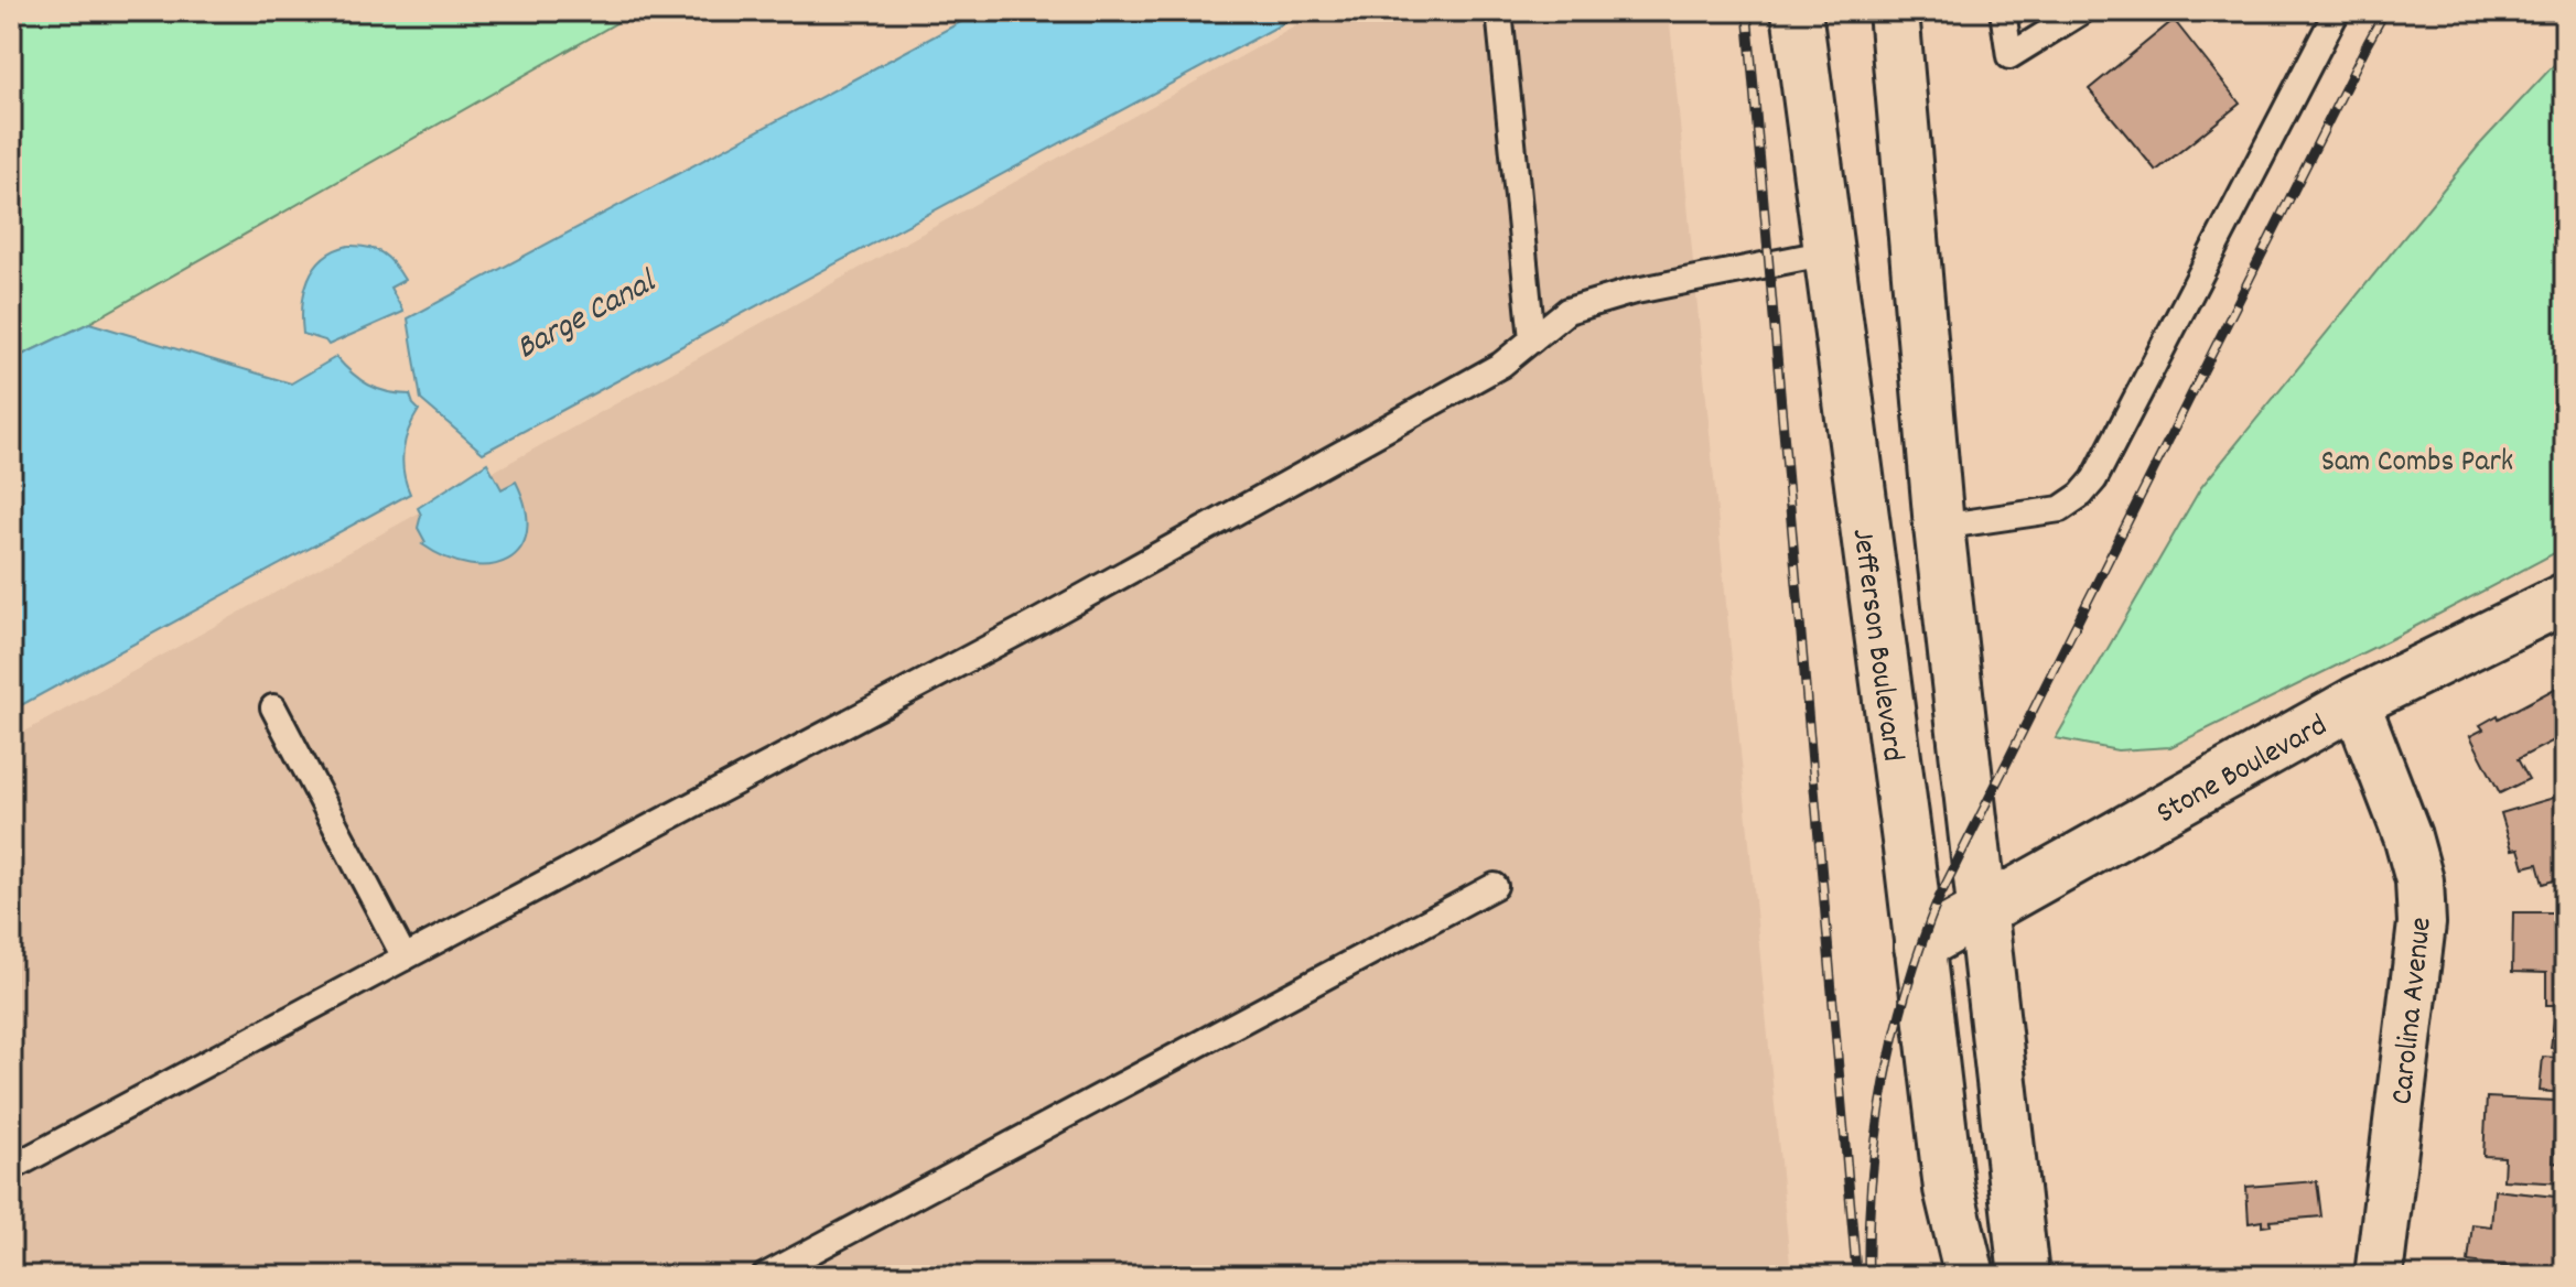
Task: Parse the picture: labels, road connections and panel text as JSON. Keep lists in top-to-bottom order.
{
  "streets": {
    "main road": ["Jefferson Boulevard", "Stone Boulevard"],
    "street": ["Carolina Avenue"]
  },
  "crossings": [
    ["Jefferson Boulevard", "Stone Boulevard"],
    ["Stone Boulevard", "Carolina Avenue"]
  ],
  "water": ["Barge Canal"],
  "parks": ["Sam Combs Park"]
}
